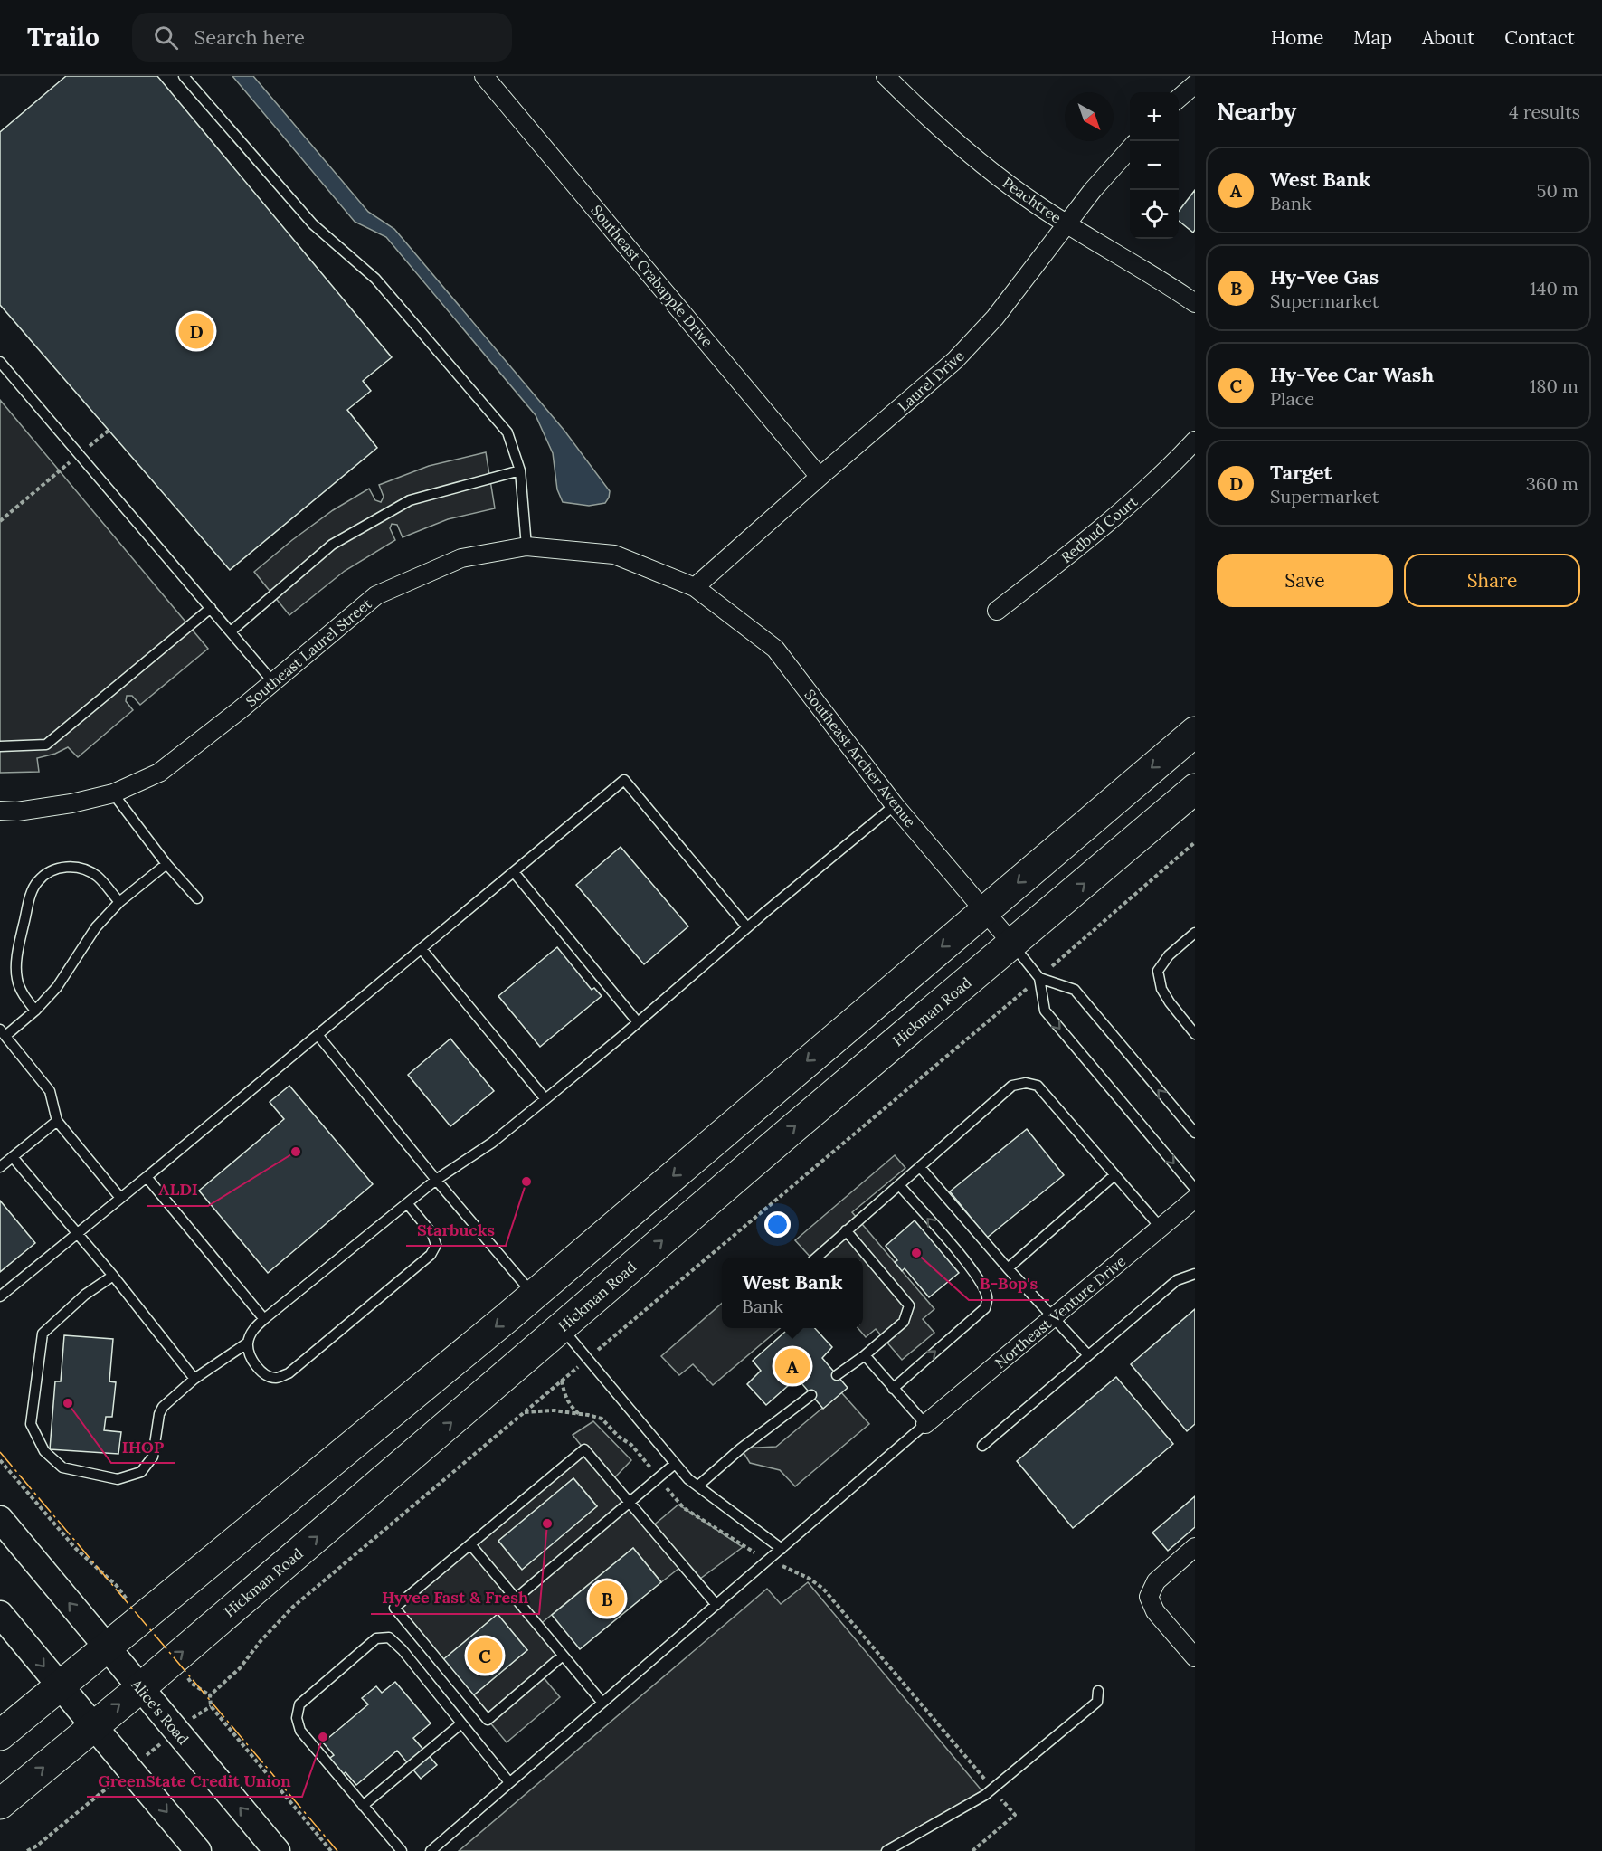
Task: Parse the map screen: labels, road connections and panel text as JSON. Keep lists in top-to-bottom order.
{
  "streets": {
    "highway": ["Hickman Road"],
    "main road": ["Alice's Road"],
    "street": [
      "Peachtree",
      "Southeast Crabapple Drive",
      "Laurel Drive",
      "Redbud Court",
      "Southeast Laurel Street",
      "Southeast Archer Avenue",
      "Northeast Venture Drive"
    ]
  },
  "crossings": [
    ["Peachtree", "Laurel Drive"],
    ["Southeast Crabapple Drive", "Laurel Drive"],
    ["Laurel Drive", "Southeast Laurel Street"],
    ["Laurel Drive", "Southeast Archer Avenue"],
    ["Southeast Laurel Street", "Southeast Archer Avenue"],
    ["Southeast Archer Avenue", "Hickman Road"],
    ["Hickman Road", "Alice's Road"]
  ],
  "places": [
    "ALDI",
    "Starbucks",
    "B-Bop's",
    "IHOP",
    "Hyvee Fast & Fresh",
    "GreenState Credit Union"
  ],
  "north": "bottom right",
  "page": {
    "header": "Trailo",
    "search": "Search here",
    "nav": [
      "Home",
      "Map",
      "About",
      "Contact"
    ],
    "heading": ["Nearby", "4 results"],
    "map_buttons": ["+", "−"],
    "list": [
      {
        "mark": "A",
        "name": "West Bank",
        "note": "Bank",
        "value": "50 m"
      },
      {
        "mark": "B",
        "name": "Hy-Vee Gas",
        "note": "Supermarket",
        "value": "140 m"
      },
      {
        "mark": "C",
        "name": "Hy-Vee Car Wash",
        "note": "Place",
        "value": "180 m"
      },
      {
        "mark": "D",
        "name": "Target",
        "note": "Supermarket",
        "value": "360 m"
      }
    ],
    "pins": [
      "D",
      "A",
      "B",
      "C"
    ],
    "buttons": ["Save", "Share"],
    "popup": ["West Bank", "Bank"]
  }
}
